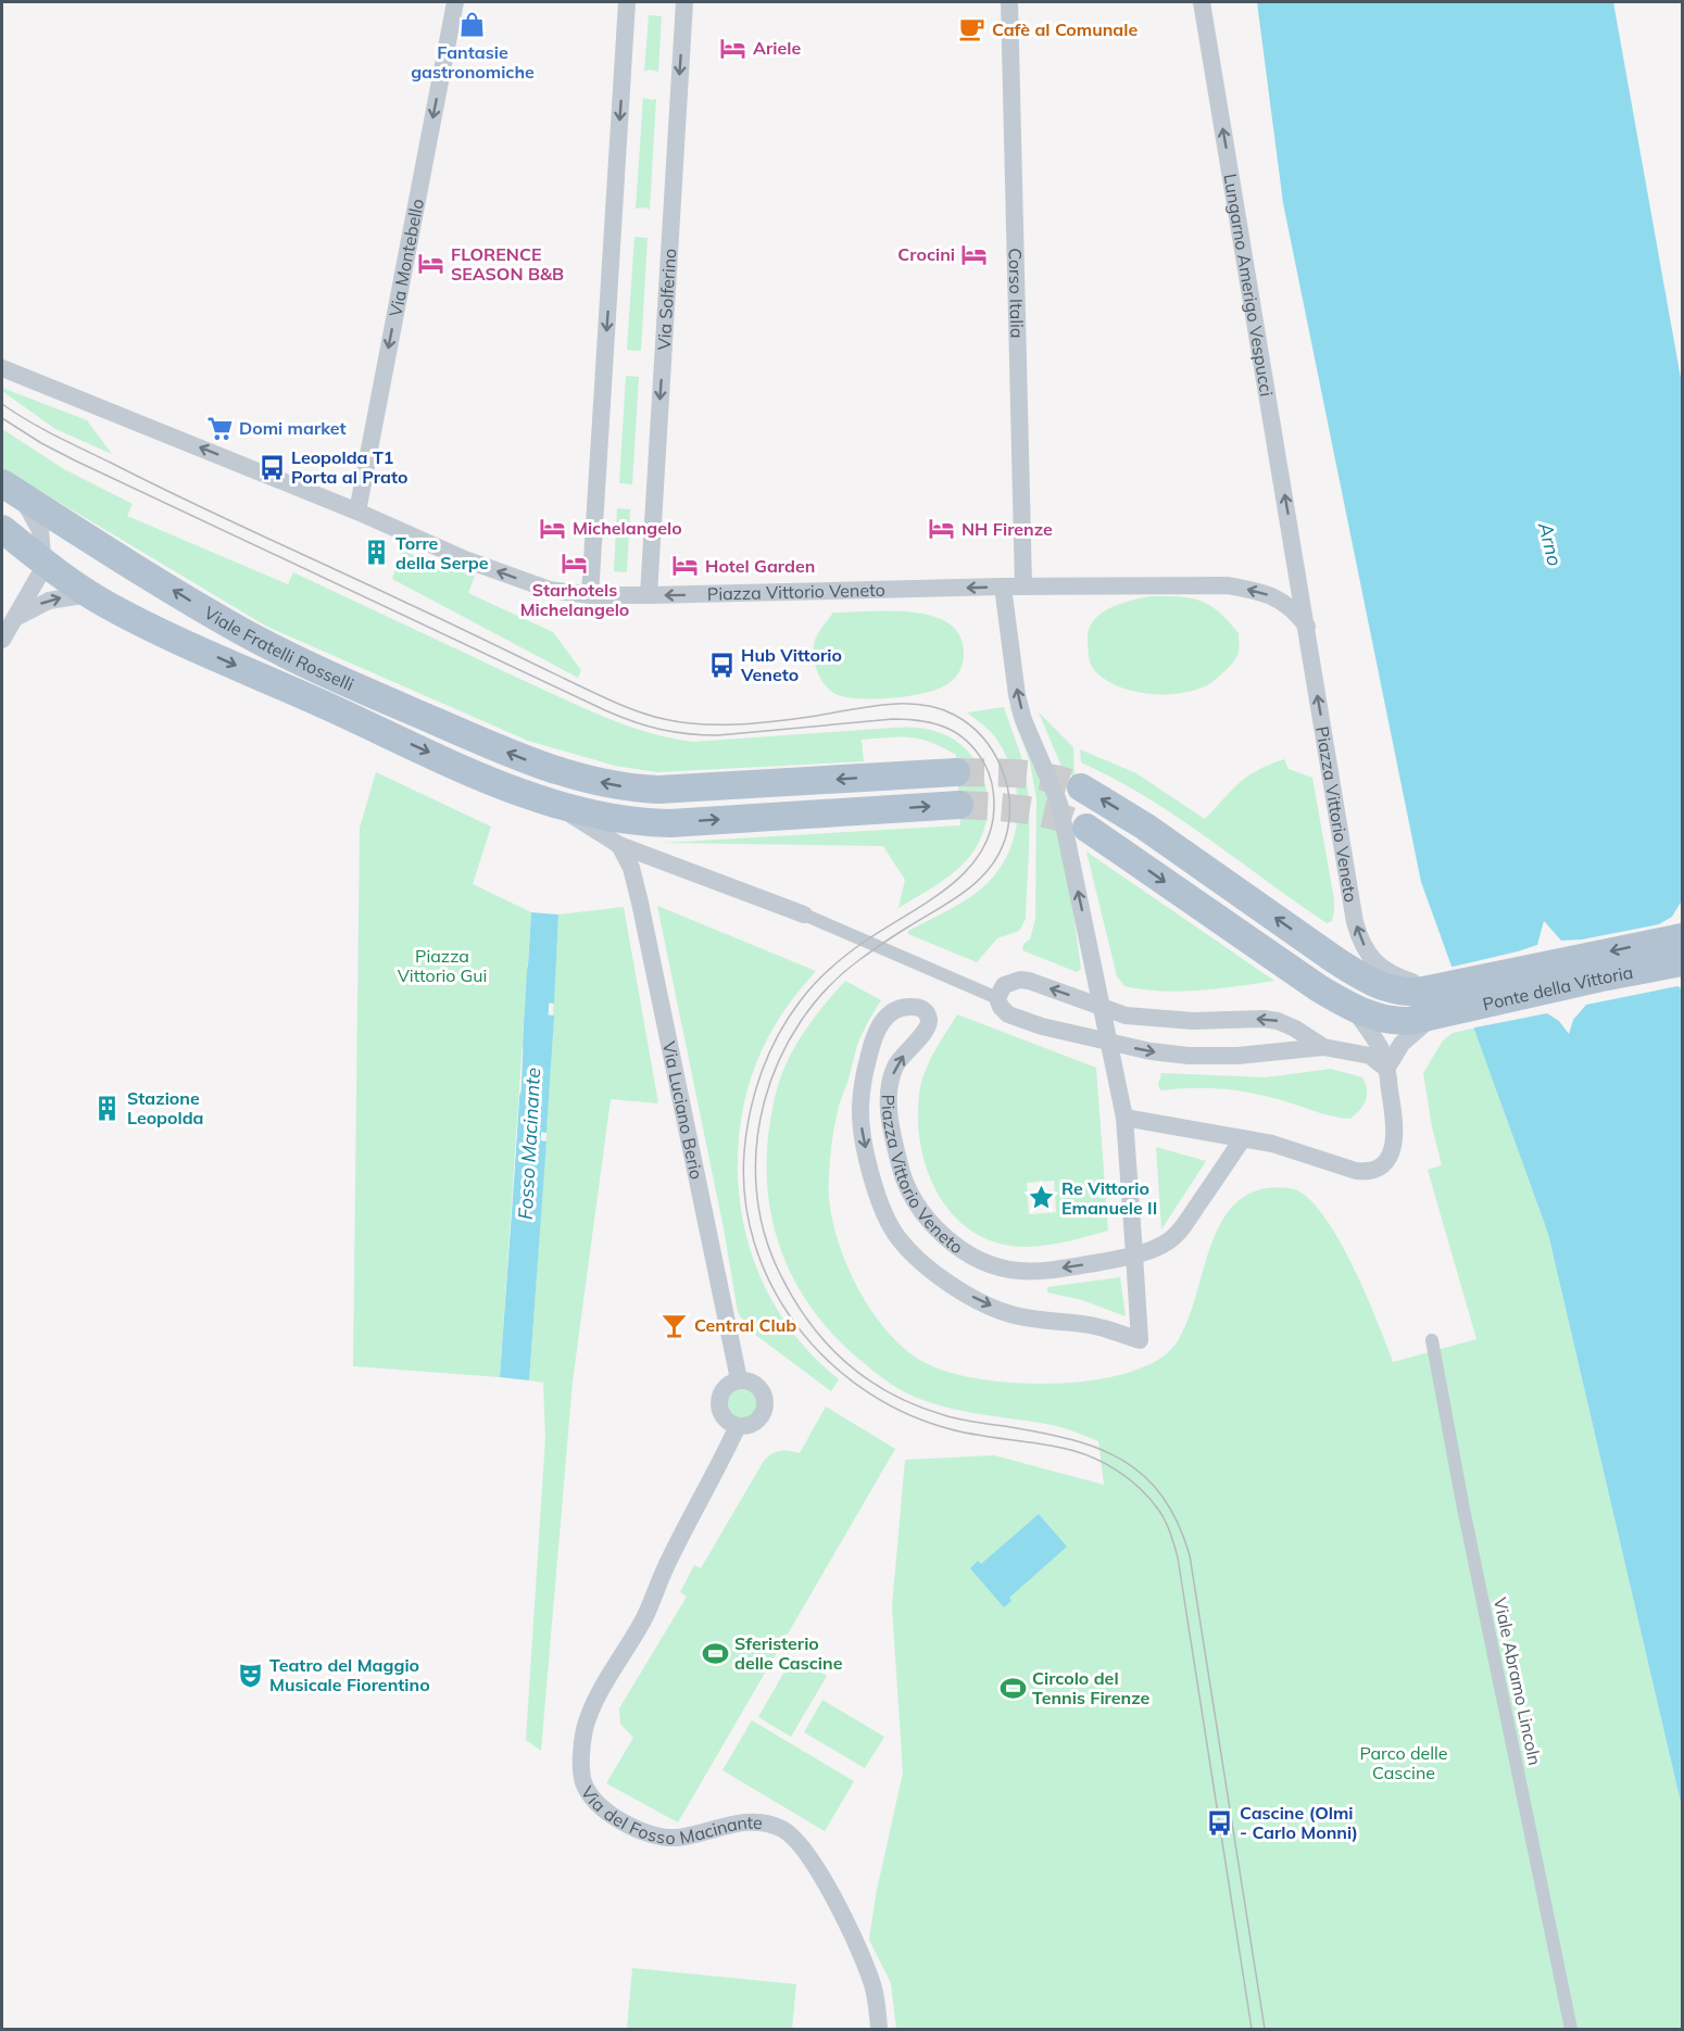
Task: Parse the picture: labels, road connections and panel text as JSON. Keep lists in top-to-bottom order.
{
  "streets": {
    "main road": ["Viale Fratelli Rosselli", "Ponte della Vittoria"],
    "street": [
      "Via Montebello",
      "Lungarno Amerigo Vespucci",
      "Corso Italia",
      "Via Solferino",
      "Piazza Vittorio Veneto",
      "Via Luciano Berio",
      "Viale Abramo Lincoln",
      "Via del Fosso Macinante"
    ]
  },
  "crossings": [
    ["Lungarno Amerigo Vespucci", "Piazza Vittorio Veneto"],
    ["Corso Italia", "Piazza Vittorio Veneto"],
    ["Via Solferino", "Piazza Vittorio Veneto"],
    ["Piazza Vittorio Veneto", "Ponte della Vittoria"],
    ["Via Luciano Berio", "Via del Fosso Macinante"]
  ],
  "one_way": ["Via Montebello", "Lungarno Amerigo Vespucci"],
  "water": ["Arno", "Fosso Macinante"],
  "parks": ["Piazza Vittorio Gui", "Parco delle Cascine"],
  "places": {
    "shop": ["Fantasie gastronomiche"],
    "cafe": ["Cafè al Comunale"],
    "hotel": [
      "Ariele",
      "Crocini",
      "FLORENCE SEASON B&B",
      "Michelangelo",
      "NH Firenze",
      "Starhotels Michelangelo",
      "Hotel Garden"
    ],
    "supermarket": ["Domi market"],
    "bus stop": ["Leopolda T1 Porta al Prato", "Hub Vittorio Veneto", "Cascine (Olmi - Carlo Monni)"],
    "building": ["Torre della Serpe", "Stazione Leopolda"],
    "place": ["Re Vittorio Emanuele II"],
    "bar": ["Central Club"],
    "sports": ["Sferisterio delle Cascine", "Circolo del Tennis Firenze"],
    "theatre": ["Teatro del Maggio Musicale Fiorentino"]
  }
}
